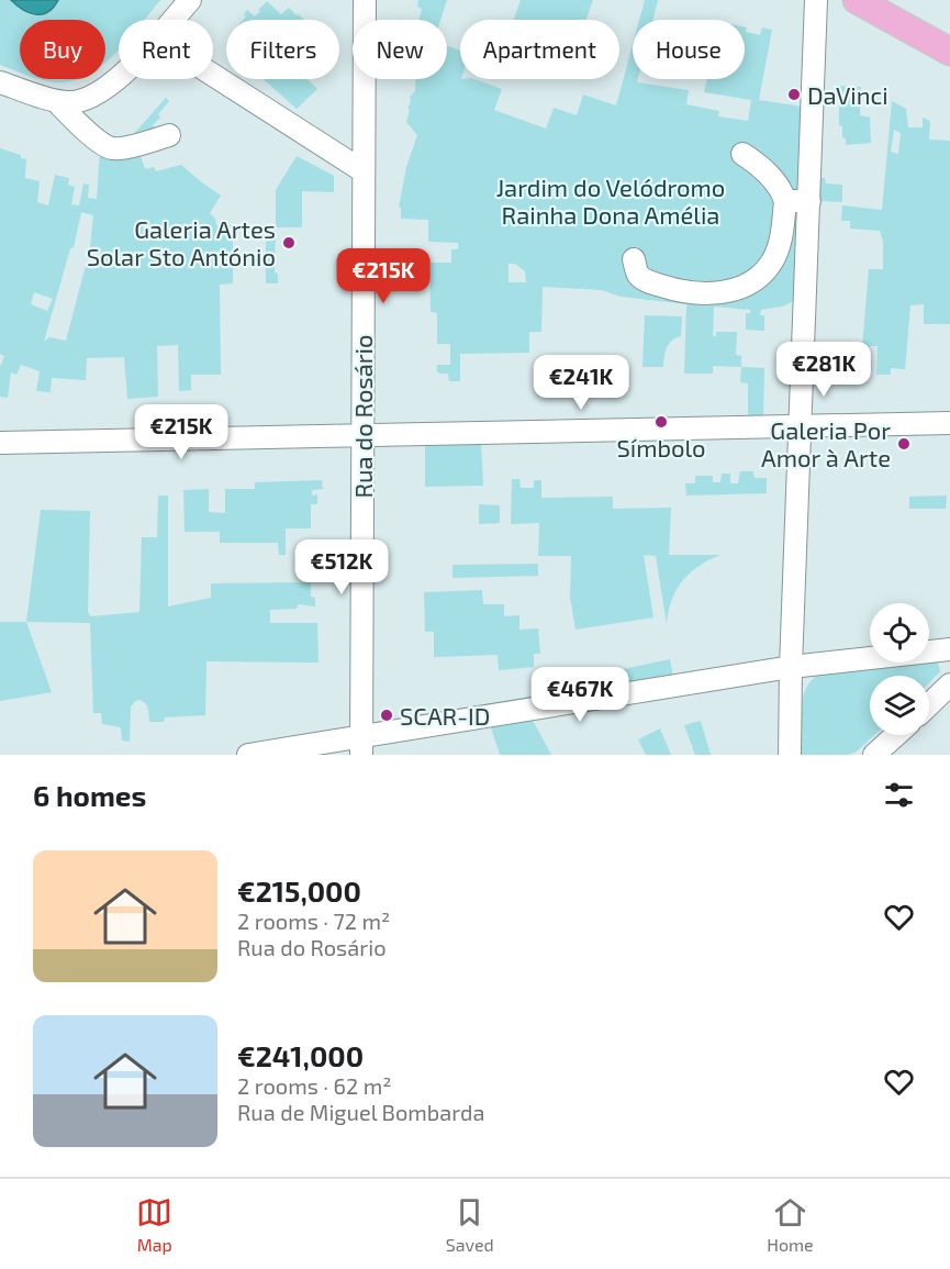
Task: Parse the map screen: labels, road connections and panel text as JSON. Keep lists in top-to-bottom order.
{
  "streets": {
    "street": ["Rua do Rosário"]
  },
  "parks": ["Jardim do Velódromo Rainha Dona Amélia"],
  "places": [
    "DaVinci",
    "Galeria Artes Solar Sto António",
    "Símbolo",
    "Galeria Por Amor à Arte",
    "SCAR-ID"
  ],
  "page": {
    "chip": [
      "Buy",
      "Rent",
      "Filters",
      "New",
      "Apartment",
      "House"
    ],
    "price": [
      "€215K",
      "€281K",
      "€241K",
      "€215K",
      "€512K",
      "€467K"
    ],
    "heading": "6 homes",
    "list": [
      {
        "name": "€215,000",
        "note": "2 rooms · 72 m² · Rua do Rosário"
      },
      {
        "name": "€241,000",
        "note": "2 rooms · 62 m² · Rua de Miguel Bombarda"
      }
    ],
    "tabs": ["Map", "Saved", "Home"]
  }
}
